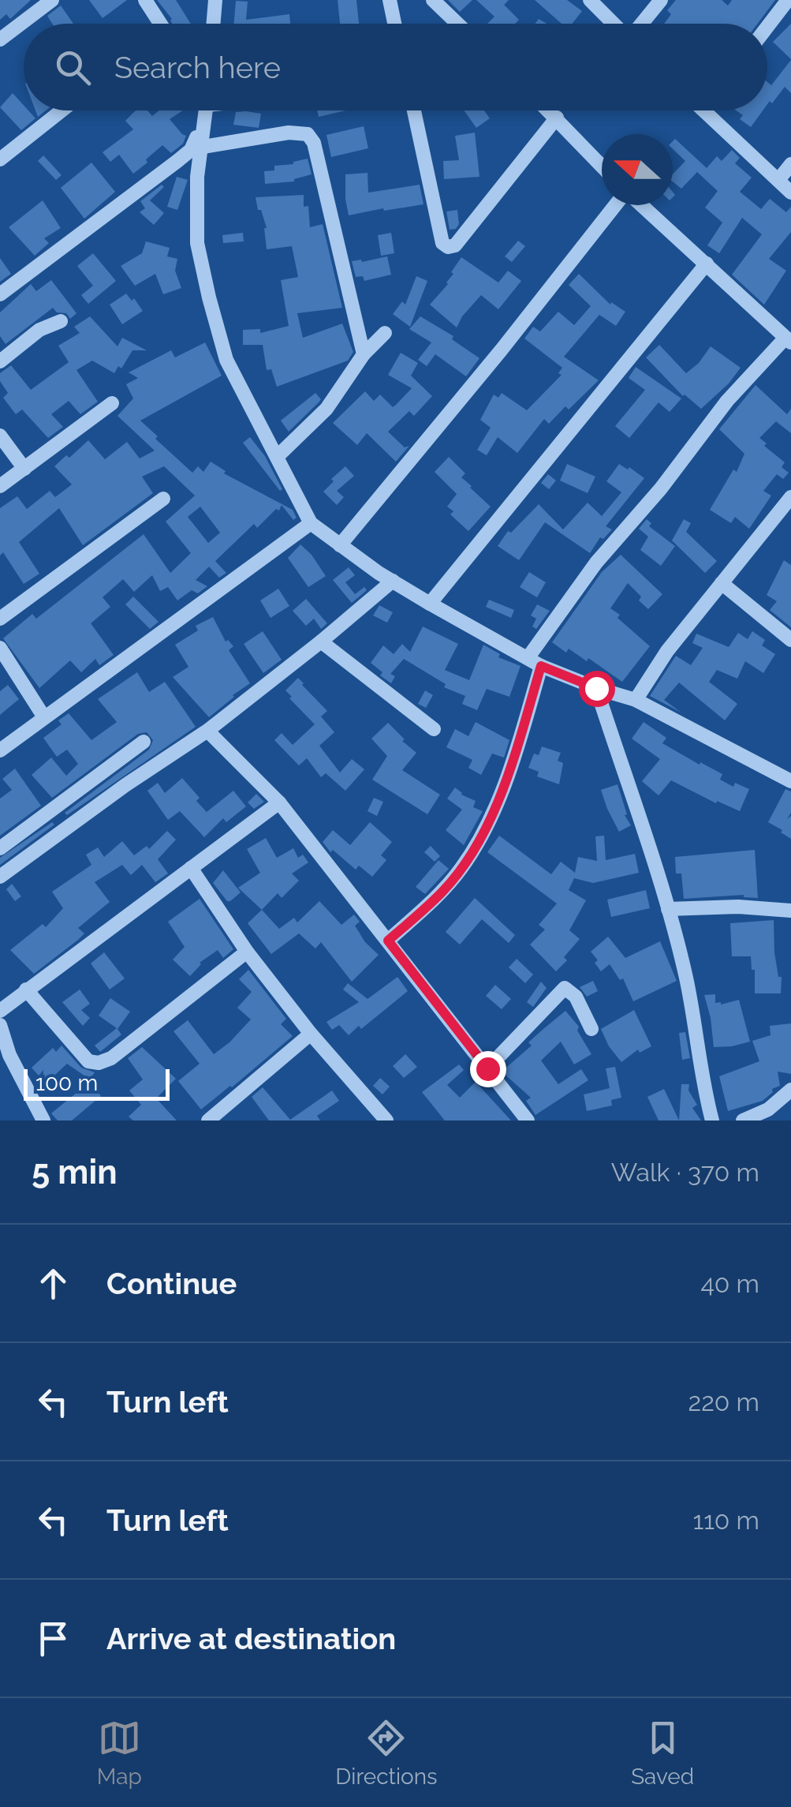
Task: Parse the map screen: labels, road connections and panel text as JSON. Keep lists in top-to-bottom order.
{
  "scale_bar": "100 m",
  "north": "left",
  "page": {
    "search": "Search here",
    "scale": "100 m",
    "heading": ["5 min", "Walk · 370 m"],
    "list": [
      ["Continue", "40 m"],
      ["Turn left", "220 m"],
      ["Turn left", "110 m"],
      "Arrive at destination"
    ],
    "nav": ["Map", "Directions", "Saved"]
  }
}
